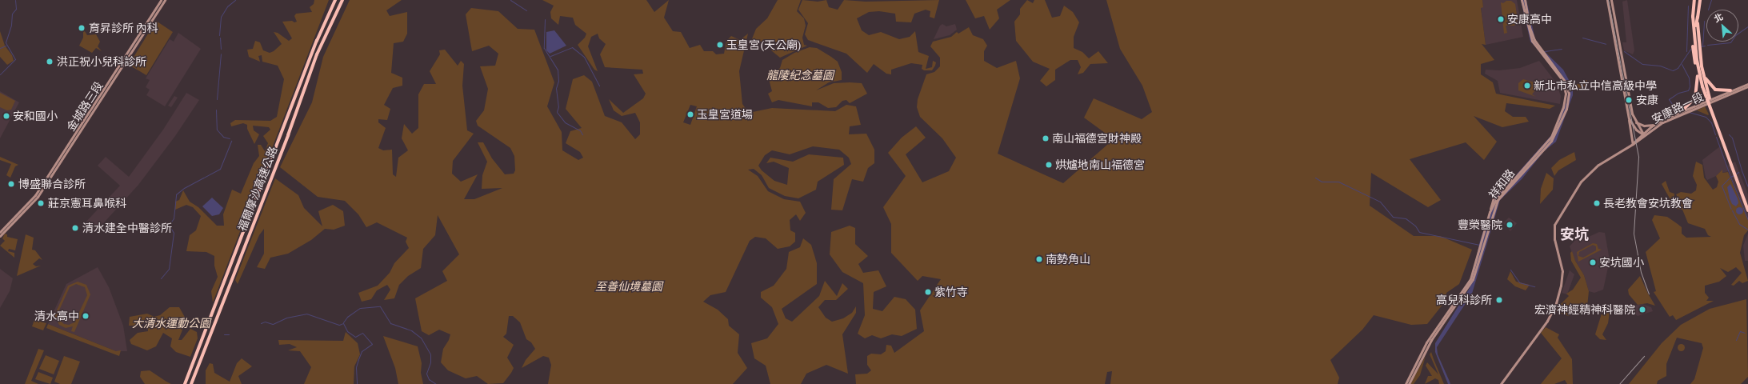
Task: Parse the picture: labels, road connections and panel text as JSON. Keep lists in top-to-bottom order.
{
  "streets": {
    "highway": ["福爾摩沙高速公路"],
    "main road": ["金城路三段", "安康路一段", "祥和路"]
  },
  "districts": ["安坑"],
  "parks": ["龍陵紀念墓園", "至善仙境墓園", "大清水運動公園"],
  "places": [
    "安康高中",
    "育昇診所 內科",
    "玉皇宮(天公廟)",
    "洪正祝小兒科診所",
    "新北市私立中信高級中學",
    "安康",
    "玉皇宮道場",
    "安和國小",
    "南山福德宮財神殿",
    "烘爐地南山福德宮",
    "博盛聯合診所",
    "莊京憲耳鼻喉科",
    "長老教會安坑教會",
    "豐榮醫院",
    "清水建全中醫診所",
    "南勢角山",
    "安坑國小",
    "紫竹寺",
    "高兒科診所",
    "宏濟神經精神科醫院",
    "清水高中"
  ],
  "north": "top left"
}
